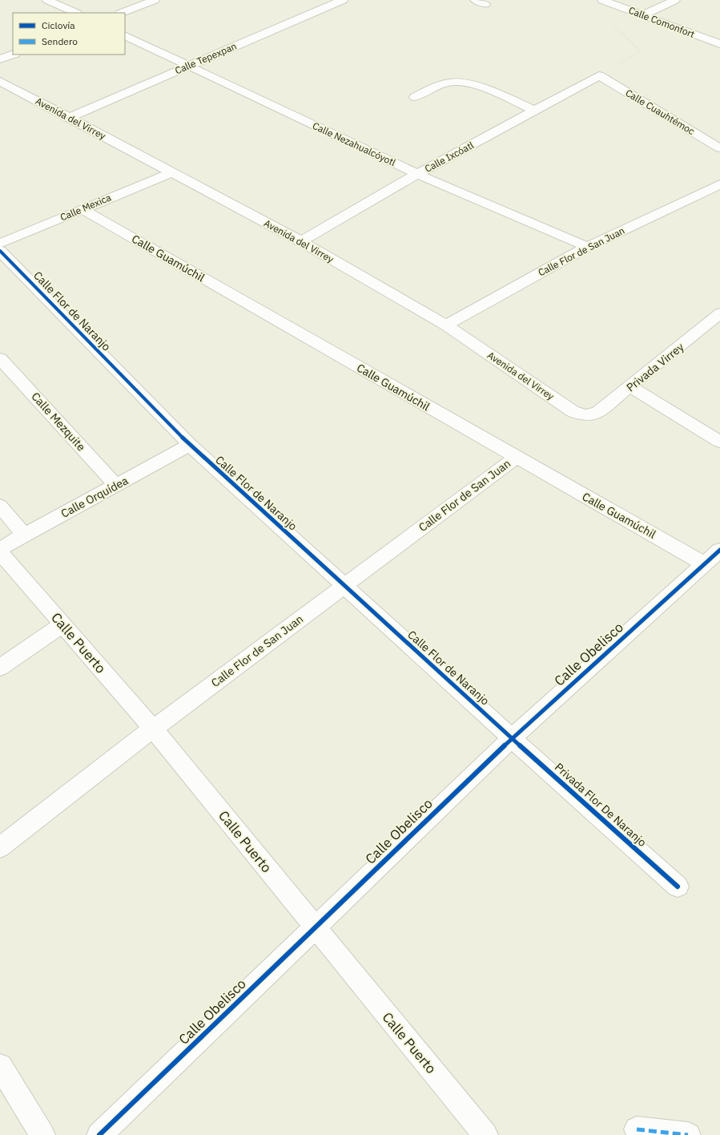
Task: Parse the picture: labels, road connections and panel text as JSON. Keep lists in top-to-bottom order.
{
  "streets": {
    "street": [
      "Calle Comonfort",
      "Calle Tepexpan",
      "Calle Cuauhtémoc",
      "Avenida del Virrey",
      "Calle Nezahualcóyotl",
      "Calle Ixcóatl",
      "Calle Mexica",
      "Calle Flor de San Juan",
      "Calle Guamúchil",
      "Calle Flor de Naranjo",
      "Privada Virrey",
      "Calle Mezquite",
      "Calle Orquídea",
      "Calle Puerto",
      "Calle Obelisco",
      "Privada Flor De Naranjo"
    ]
  },
  "crossings": [
    ["Calle Tepexpan", "Avenida del Virrey"],
    ["Calle Tepexpan", "Calle Nezahualcóyotl"],
    ["Calle Cuauhtémoc", "Calle Ixcóatl"],
    ["Avenida del Virrey", "Calle Ixcóatl"],
    ["Avenida del Virrey", "Calle Mexica"],
    ["Avenida del Virrey", "Calle Flor de San Juan"],
    ["Avenida del Virrey", "Privada Virrey"],
    ["Calle Nezahualcóyotl", "Calle Ixcóatl"],
    ["Calle Nezahualcóyotl", "Calle Flor de San Juan"],
    ["Calle Mexica", "Calle Guamúchil"],
    ["Calle Flor de San Juan", "Calle Guamúchil"],
    ["Calle Flor de San Juan", "Calle Flor de Naranjo"],
    ["Calle Flor de San Juan", "Calle Puerto"],
    ["Calle Guamúchil", "Calle Obelisco"],
    ["Calle Flor de Naranjo", "Calle Orquídea"],
    ["Calle Flor de Naranjo", "Calle Obelisco"],
    ["Calle Flor de Naranjo", "Privada Flor De Naranjo"],
    ["Calle Mezquite", "Calle Orquídea"],
    ["Calle Puerto", "Calle Obelisco"],
    ["Calle Obelisco", "Privada Flor De Naranjo"]
  ],
  "legend": ["Ciclovía", "Sendero"]
}
